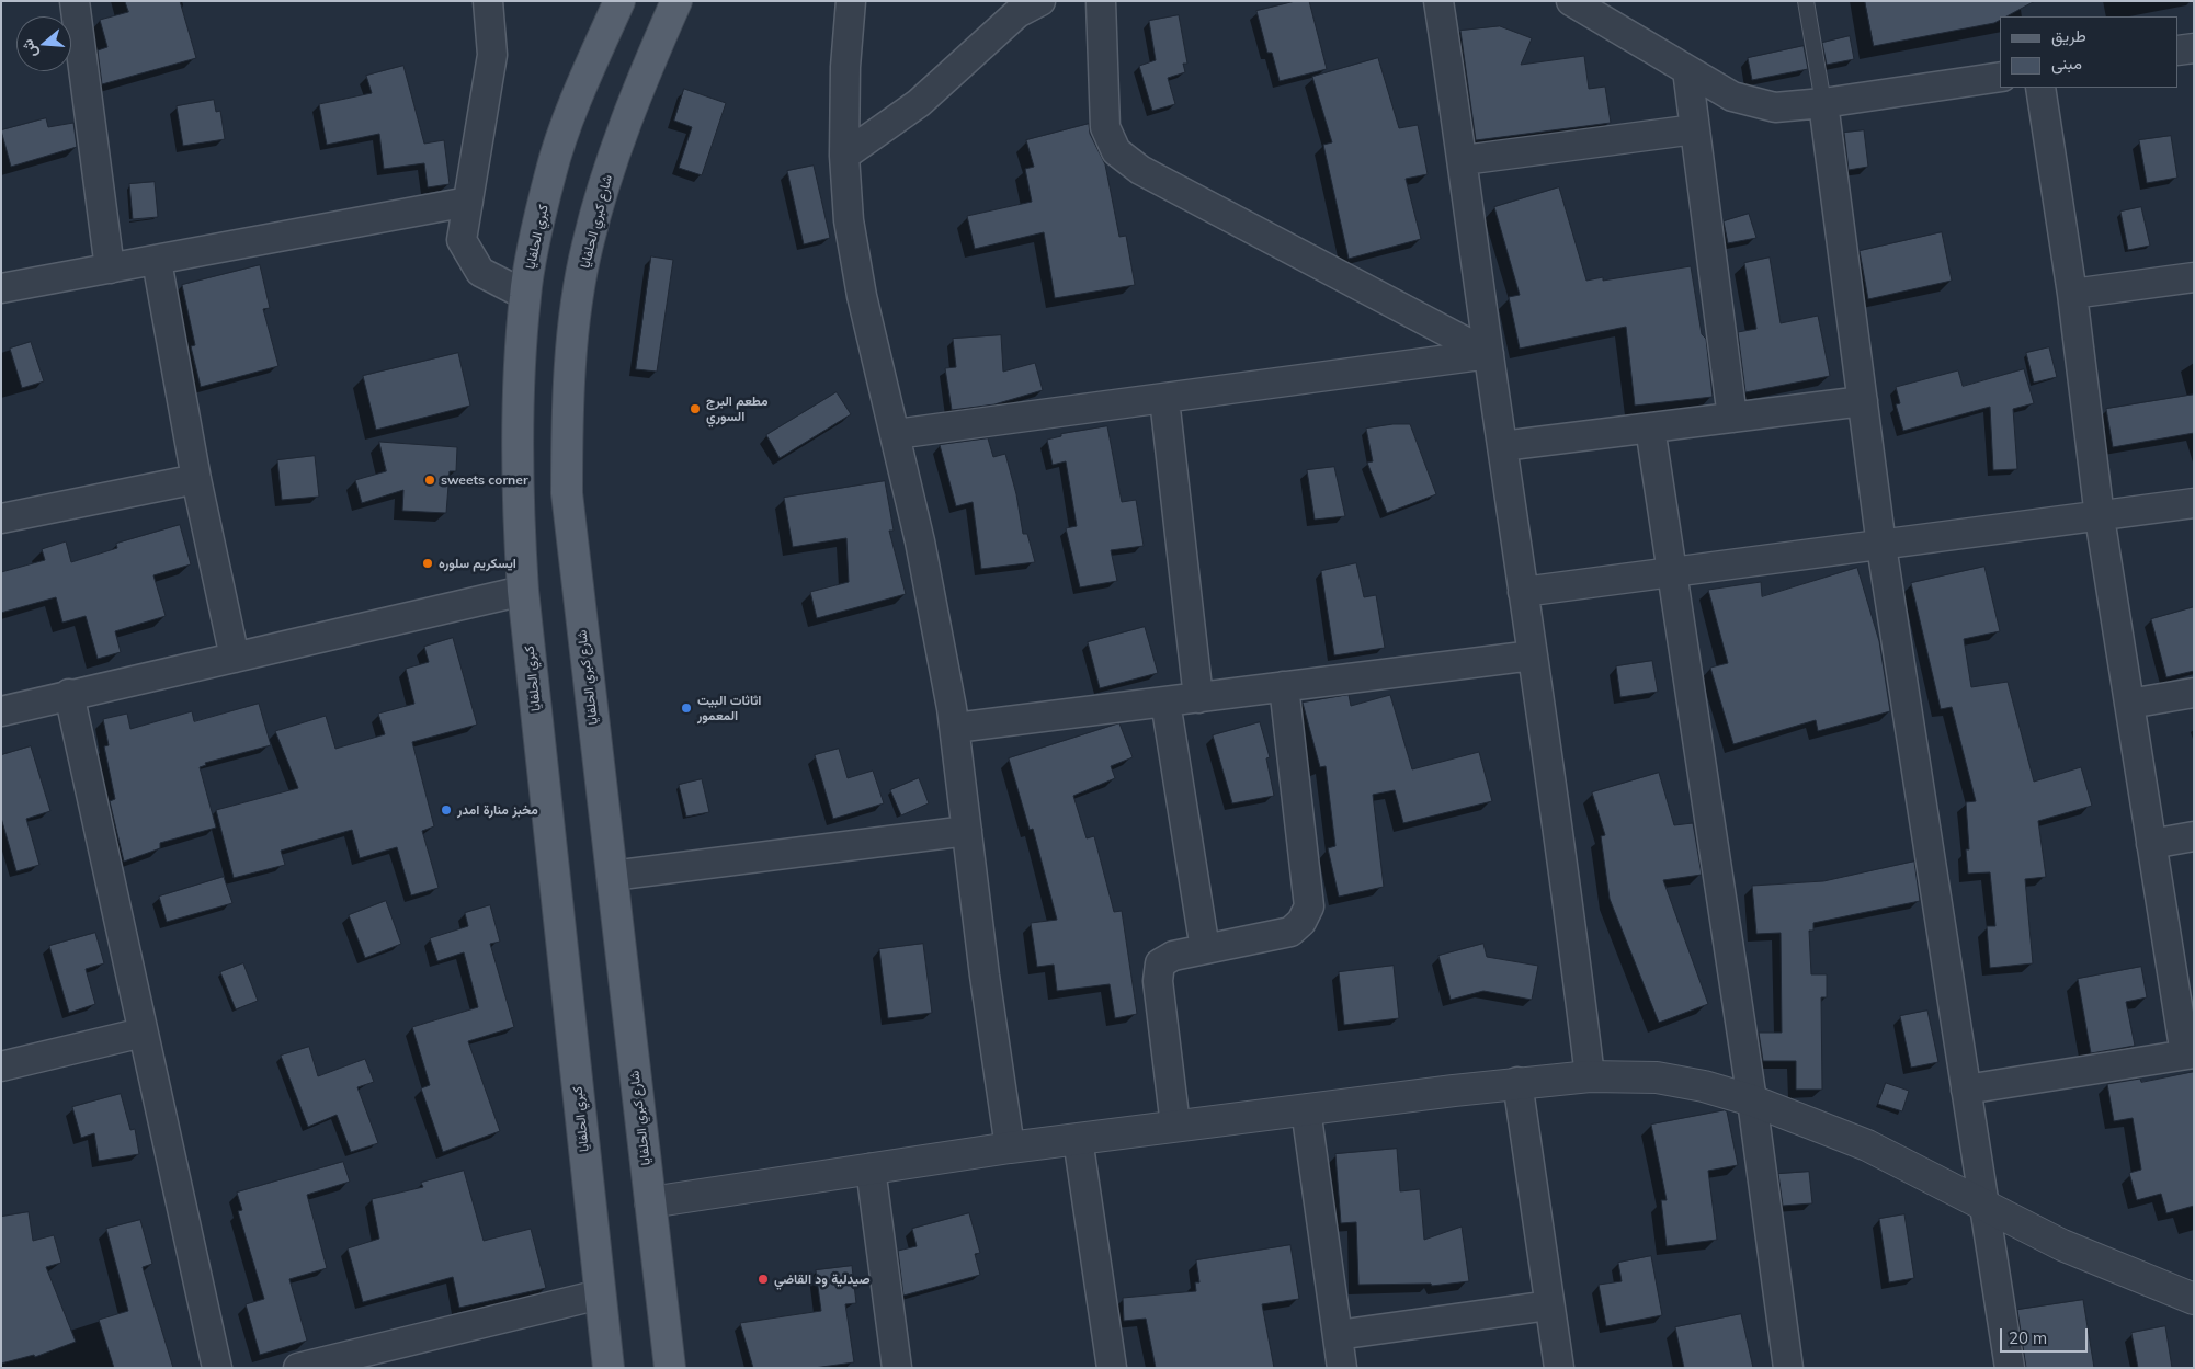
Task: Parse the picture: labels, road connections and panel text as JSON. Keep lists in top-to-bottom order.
{
  "streets": {
    "main road": ["شارع كبري الحلفايا", "كبري الحلفايا"]
  },
  "places": [
    "مطعم البرج السوري",
    "sweets corner",
    "ايسكريم سلوره",
    "اثاثات البيت المعمور",
    "مخبز منارة امدر",
    "صيدلية ود القاضي"
  ],
  "legend": ["طريق", "مبنى"],
  "scale_bar": "20 m",
  "north": "left"
}
